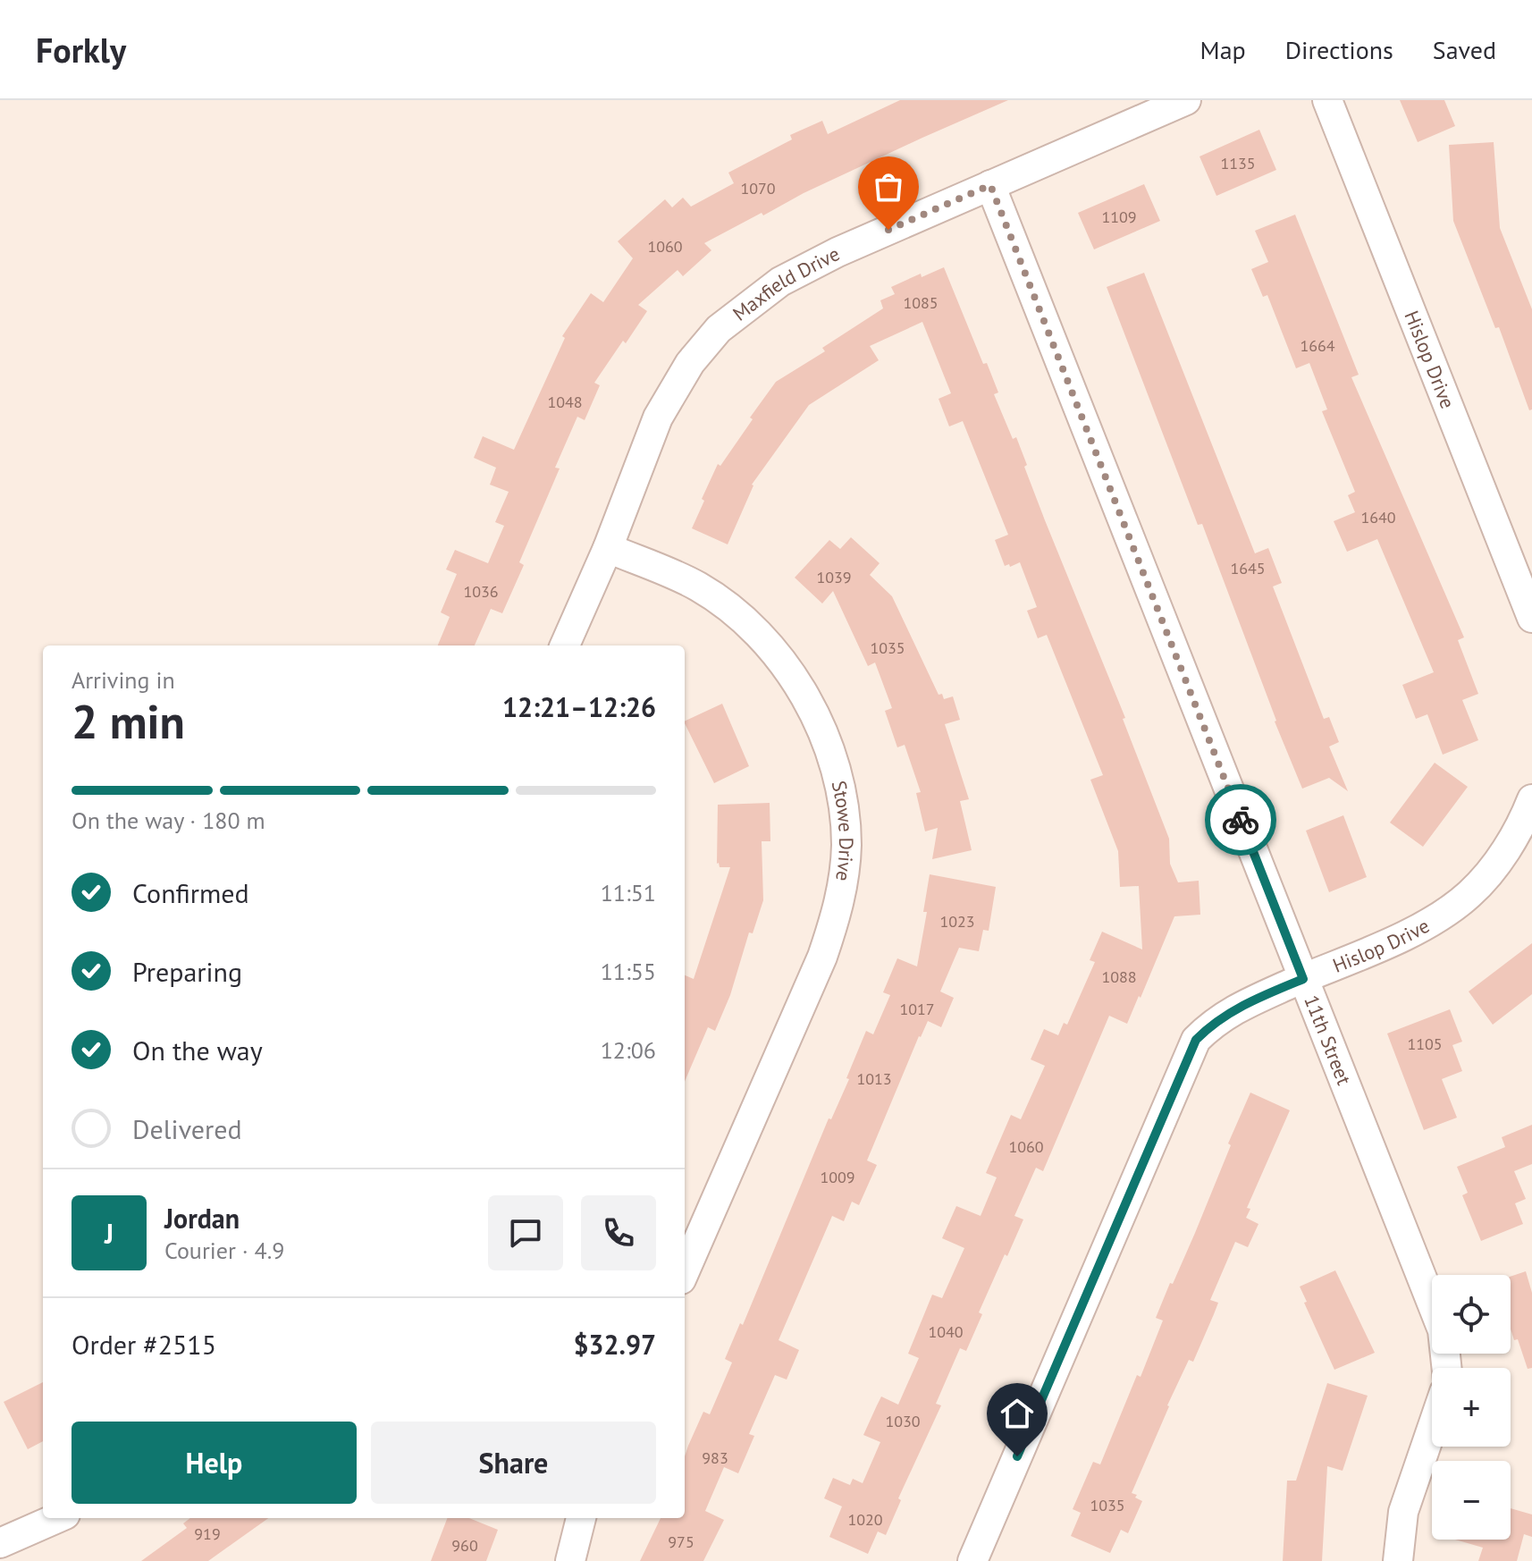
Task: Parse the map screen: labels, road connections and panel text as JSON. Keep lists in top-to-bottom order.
{
  "streets": {
    "street": [
      "Maxfield Drive",
      "Hislop Drive",
      "Stowe Drive",
      "11th Street"
    ]
  },
  "crossings": [
    ["Maxfield Drive", "Stowe Drive"],
    ["Maxfield Drive", "11th Street"],
    ["Hislop Drive", "11th Street"]
  ],
  "house_numbers": [
    "1135",
    "1070",
    "1109",
    "1060",
    "1085",
    "1664",
    "1048",
    "1640",
    "1645",
    "1039",
    "1036",
    "1035",
    "1023",
    "1088",
    "1017",
    "1105",
    "1013",
    "1060",
    "1009",
    "1040",
    "1030",
    "983",
    "1035",
    "1020",
    "919",
    "975",
    "960"
  ],
  "page": {
    "header": "Forkly",
    "nav": ["Map", "Directions", "Saved"],
    "heading": ["2 min", "Arriving in", "12:21–12:26"],
    "panel": [
      "Jordan",
      "Courier · 4.9",
      "Order #2515",
      "$32.97"
    ],
    "bar": "On the way · 180 m",
    "list": [
      ["Confirmed", "11:51"],
      ["Preparing", "11:55"],
      ["On the way", "12:06"],
      "Delivered"
    ],
    "round": "J",
    "map_buttons": ["+", "−"],
    "buttons": ["Help", "Share"]
  }
}
